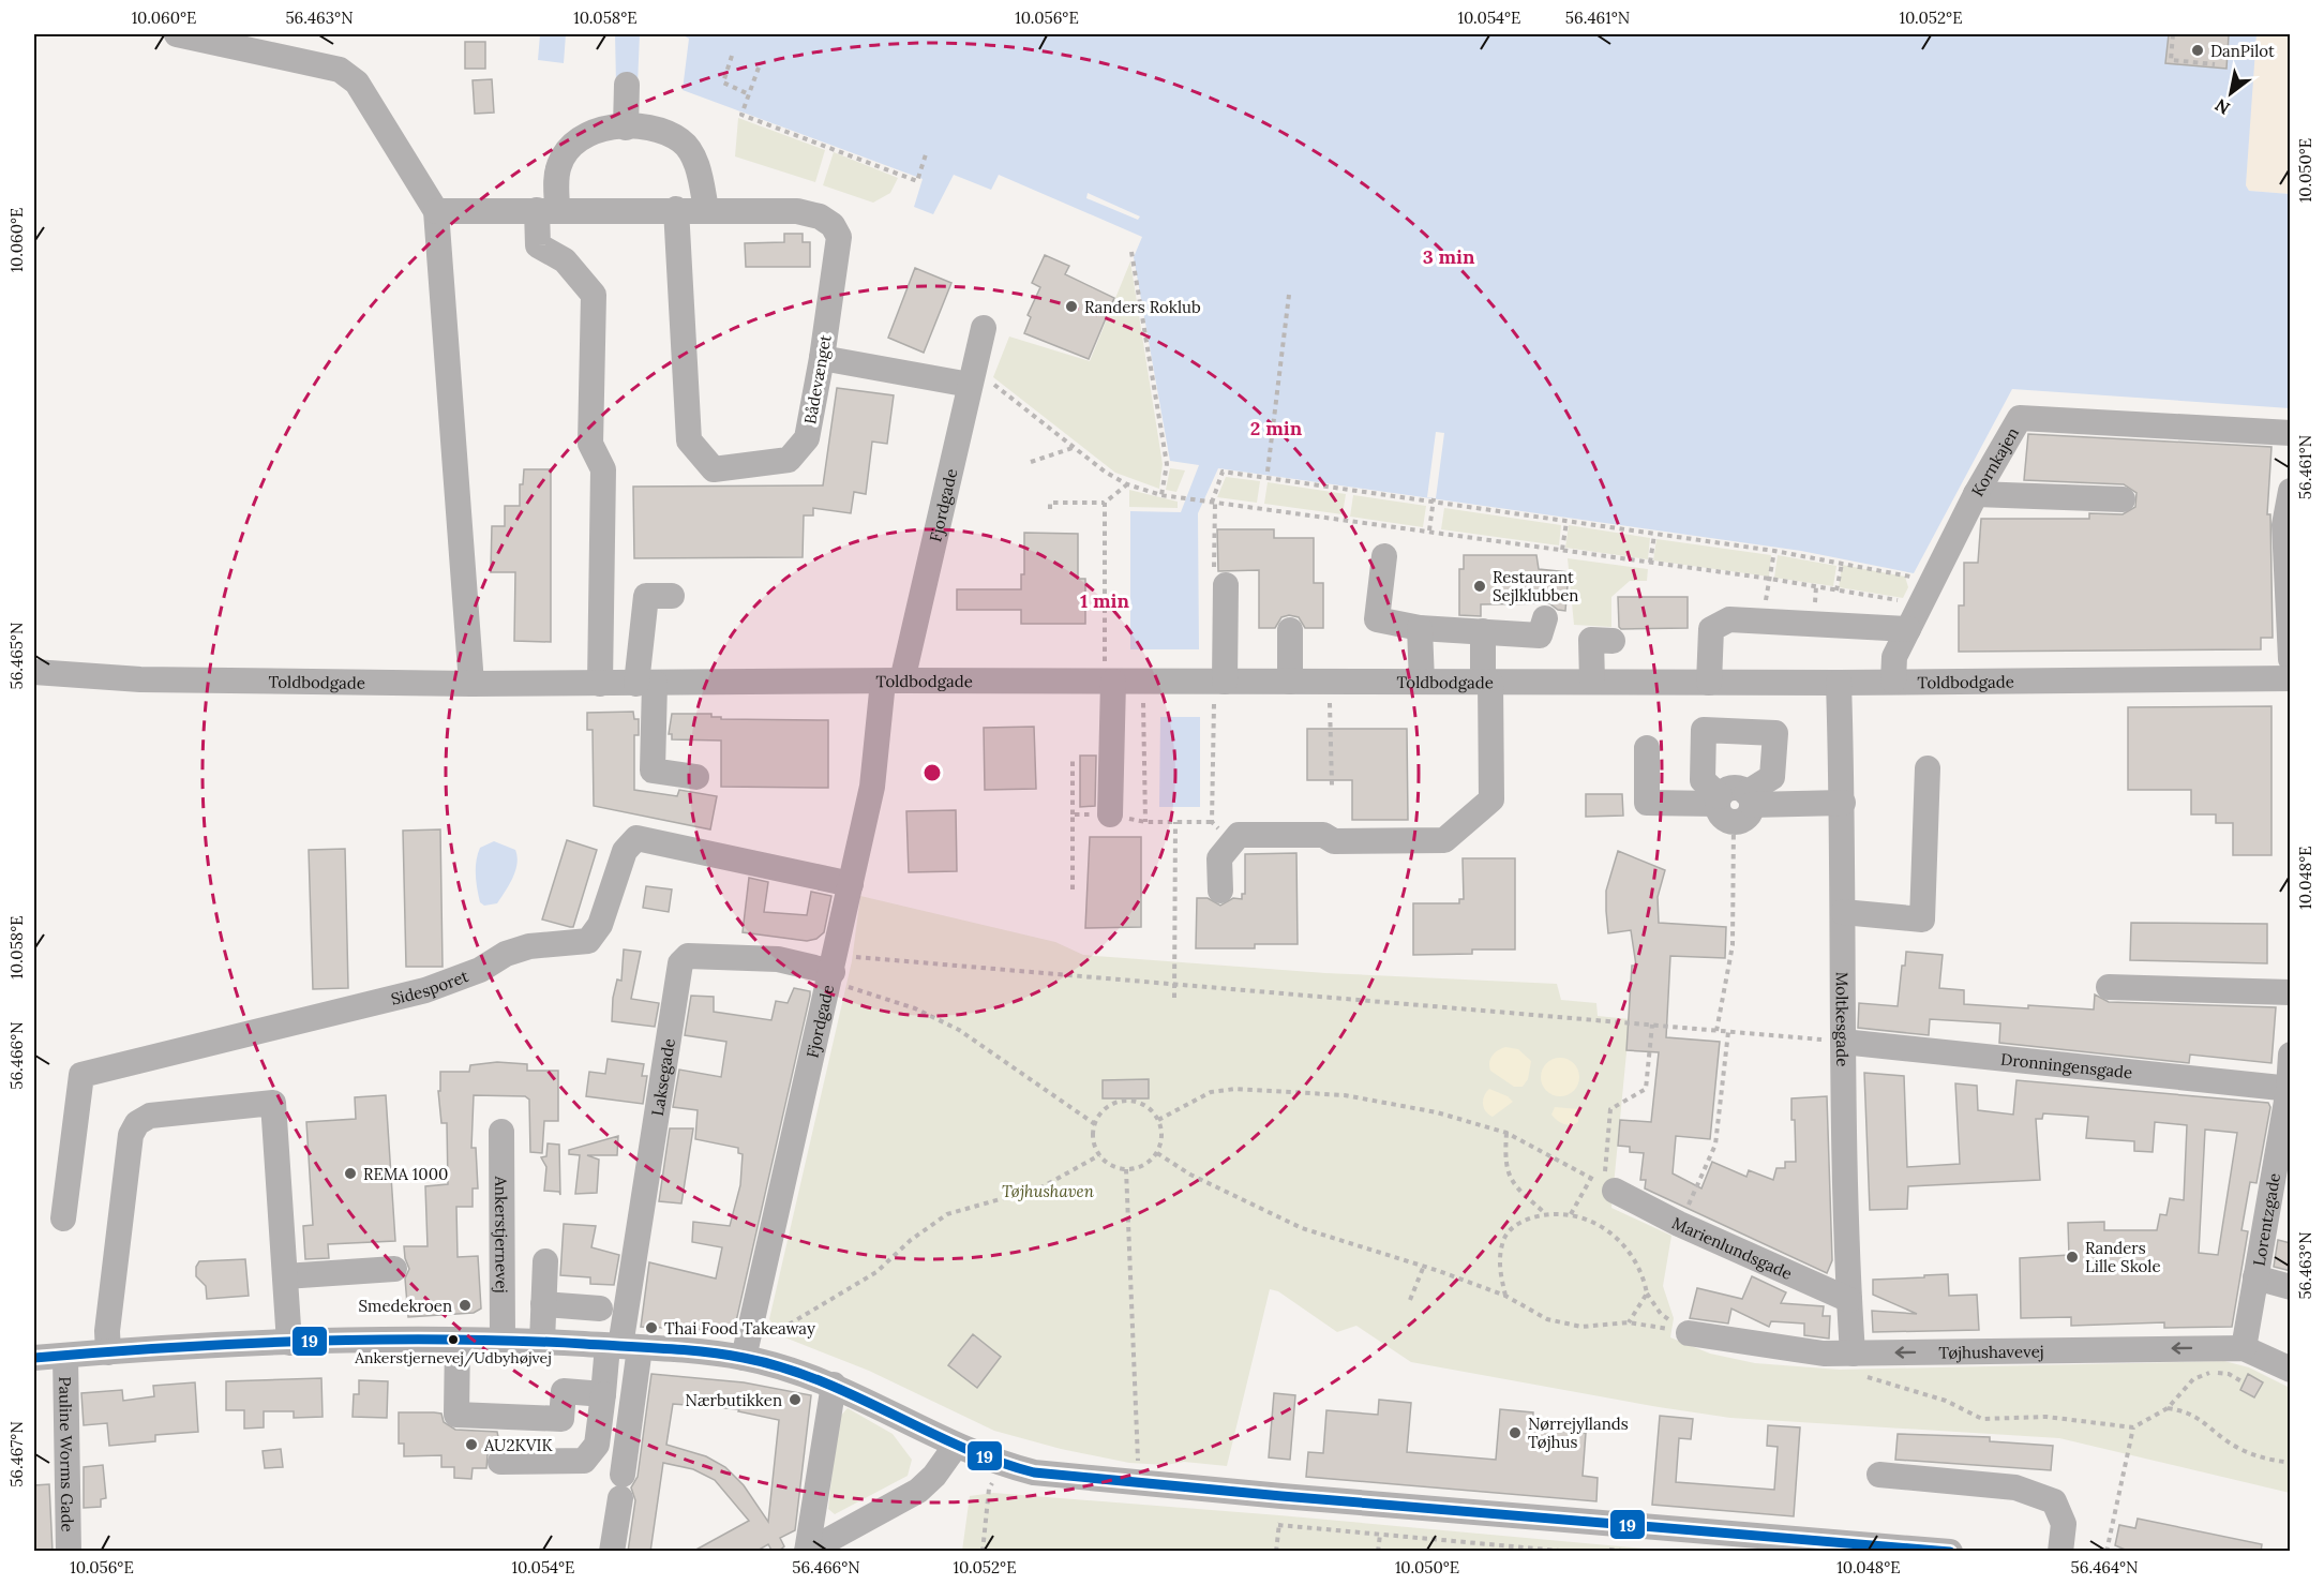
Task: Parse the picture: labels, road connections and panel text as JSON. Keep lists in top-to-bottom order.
{
  "streets": {
    "street": [
      "Bådevænget",
      "Kornkajen",
      "Fjordgade",
      "Toldbodgade",
      "Sidesporet",
      "Moltkesgade",
      "Dronningensgade",
      "Laksegade",
      "Lorentzgade",
      "Ankerstjernevej",
      "Marienlundsgade",
      "Tøjhushavevej",
      "Pauline Worms Gade"
    ]
  },
  "crossings": [
    ["Kornkajen", "Toldbodgade"],
    ["Fjordgade", "Toldbodgade"],
    ["Fjordgade", "Sidesporet"],
    ["Fjordgade", "Laksegade"],
    ["Toldbodgade", "Moltkesgade"],
    ["Moltkesgade", "Dronningensgade"],
    ["Moltkesgade", "Marienlundsgade"],
    ["Moltkesgade", "Tøjhushavevej"],
    ["Dronningensgade", "Lorentzgade"],
    ["Lorentzgade", "Tøjhushavevej"]
  ],
  "one_way": ["Tøjhushavevej"],
  "parks": ["Tøjhushaven"],
  "places": [
    "DanPilot",
    "Randers Roklub",
    "Restaurant Sejlklubben",
    "REMA 1000",
    "Randers Lille Skole",
    "Smedekroen",
    "Thai Food Takeaway",
    "Ankerstjernevej/Udbyhøjvej",
    "Nærbutikken",
    "Nørrejyllands Tøjhus",
    "AU2KVIK"
  ],
  "lines": ["transit line 19"],
  "north": "bottom left",
  "coordinates": [
    "10.060°E",
    "56.463°N",
    "10.058°E",
    "10.056°E",
    "10.054°E",
    "56.461°N",
    "10.052°E",
    "10.050°E",
    "56.465°N",
    "10.048°E",
    "56.466°N",
    "56.467°N",
    "56.464°N"
  ],
  "rings": ["3 min", "2 min", "1 min"]
}
